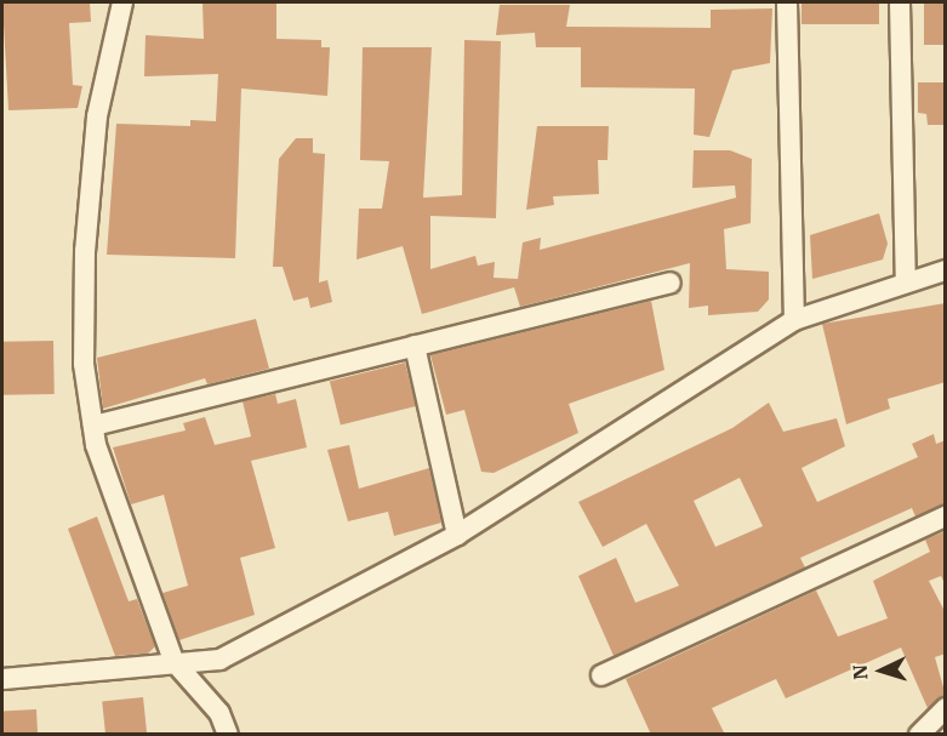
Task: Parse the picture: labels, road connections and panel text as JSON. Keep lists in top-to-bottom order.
{
  "north": "left"
}
